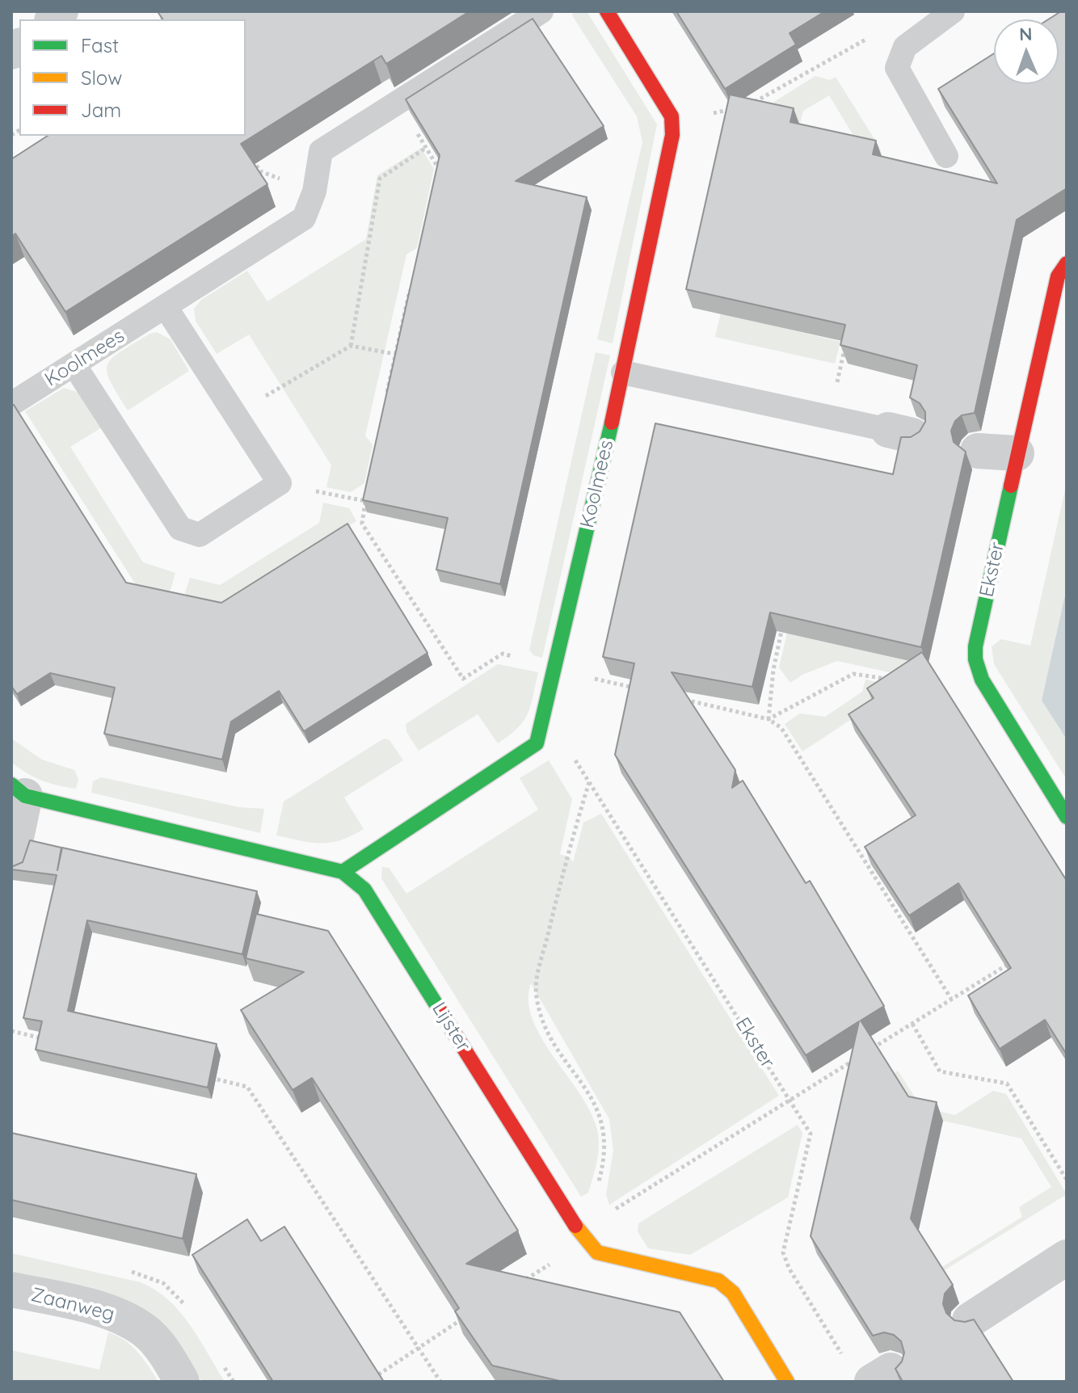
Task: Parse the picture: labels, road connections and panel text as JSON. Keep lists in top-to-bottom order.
{
  "streets": {
    "street": [
      "Koolmees",
      "Ekster",
      "Lijster",
      "Zaanweg"
    ]
  },
  "crossings": [
    ["Koolmees", "Ekster"]
  ],
  "legend": ["Fast", "Slow", "Jam"],
  "north": "top"
}
